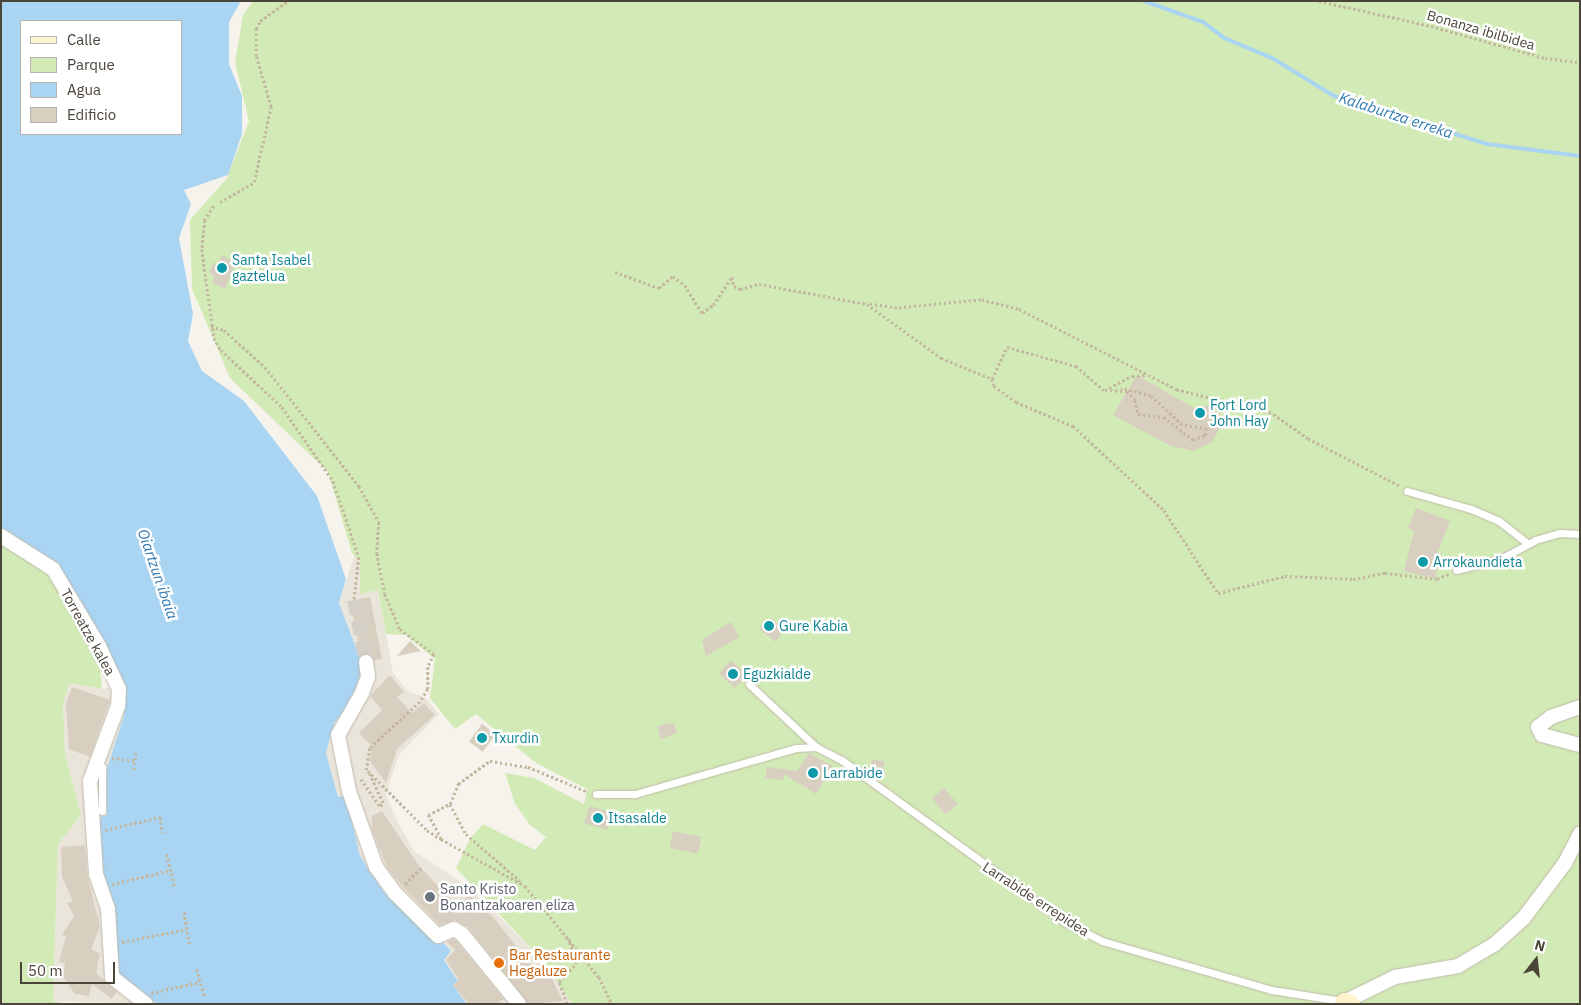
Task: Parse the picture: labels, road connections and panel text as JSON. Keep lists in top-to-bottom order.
{
  "streets": {
    "street": ["Torreatze kalea", "Larrabide errepidea"],
    "path": ["Bonanza ibilbidea"]
  },
  "water": ["Kalaburtza erreka", "Oiartzun ibaia"],
  "places": [
    "Santa Isabel gaztelua",
    "Fort Lord John Hay",
    "Arrokaundieta",
    "Gure Kabia",
    "Eguzkialde",
    "Txurdin",
    "Larrabide",
    "Itsasalde",
    "Santo Kristo Bonantzakoaren eliza",
    "Bar Restaurante Hegaluze"
  ],
  "legend": [
    "Calle",
    "Parque",
    "Agua",
    "Edificio"
  ],
  "scale_bar": "50 m",
  "north": "top"
}
